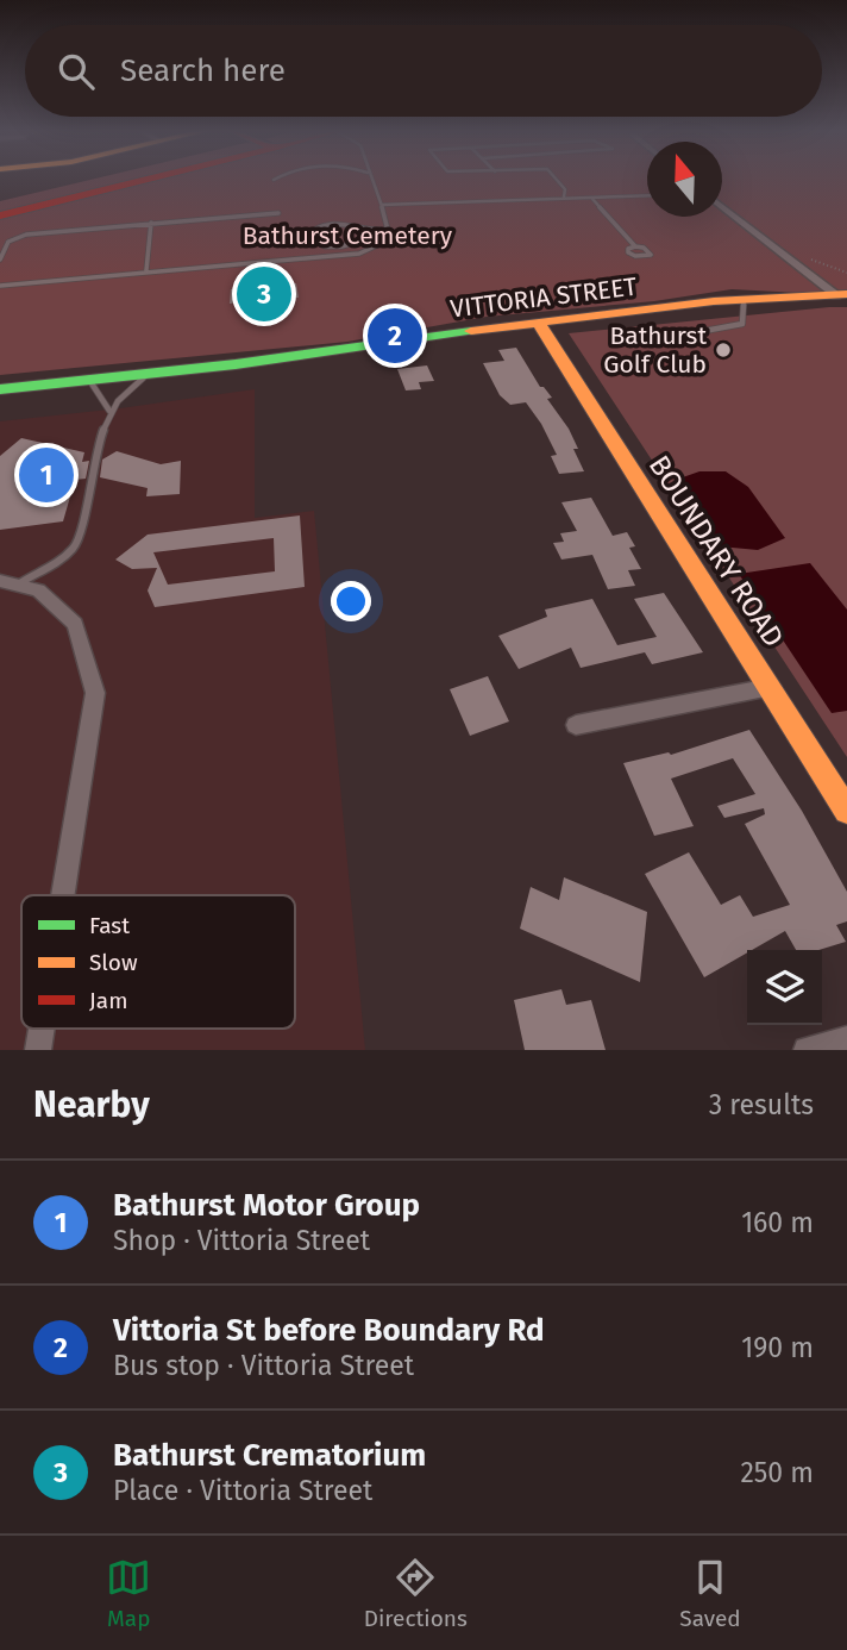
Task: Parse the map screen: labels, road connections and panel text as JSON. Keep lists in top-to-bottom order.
{
  "streets": {
    "main road": ["VITTORIA STREET", "BOUNDARY ROAD"]
  },
  "crossings": [
    ["VITTORIA STREET", "BOUNDARY ROAD"]
  ],
  "parks": ["Bathurst Cemetery"],
  "places": ["Bathurst Golf Club"],
  "legend": ["Fast", "Slow", "Jam"],
  "north": "top",
  "page": {
    "search": "Search here",
    "pins": ["3", "2", "1"],
    "heading": ["Nearby", "3 results"],
    "list": [
      {
        "mark": "1",
        "name": "Bathurst Motor Group",
        "note": "Shop · Vittoria Street",
        "value": "160 m"
      },
      {
        "mark": "2",
        "name": "Vittoria St before Boundary Rd",
        "note": "Bus stop · Vittoria Street",
        "value": "190 m"
      },
      {
        "mark": "3",
        "name": "Bathurst Crematorium",
        "note": "Place · Vittoria Street",
        "value": "250 m"
      }
    ],
    "nav": ["Map", "Directions", "Saved"]
  }
}
